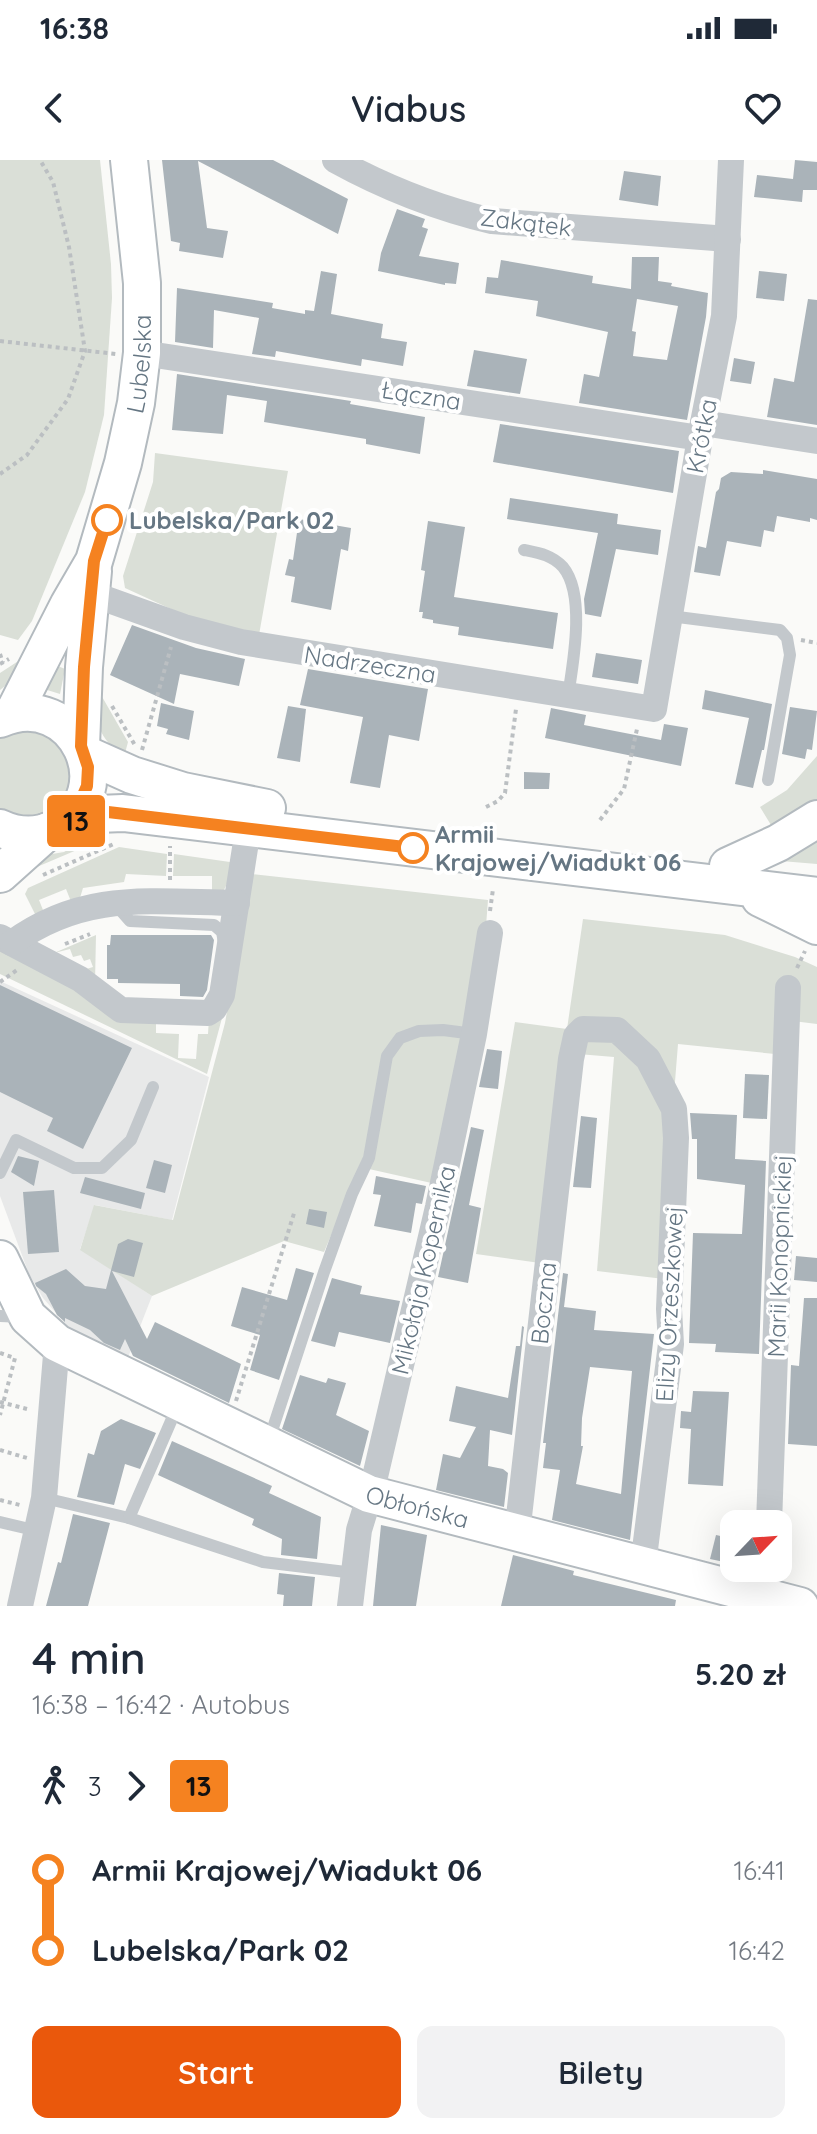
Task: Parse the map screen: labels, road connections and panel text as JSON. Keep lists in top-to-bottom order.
{
  "streets": {
    "main road": ["Lubelska", "Obłońska"],
    "street": [
      "Zakątek",
      "Łączna",
      "Krótka",
      "Nadrzeczna",
      "Marii Konopnickiej",
      "Mikołaja Kopernika",
      "Boczna",
      "Elizy Orzeszkowej"
    ]
  },
  "crossings": [
    ["Zakątek", "Krótka"],
    ["Lubelska", "Łączna"],
    ["Lubelska", "Nadrzeczna"],
    ["Łączna", "Krótka"],
    ["Krótka", "Nadrzeczna"],
    ["Mikołaja Kopernika", "Obłońska"],
    ["Boczna", "Elizy Orzeszkowej"],
    ["Boczna", "Obłońska"],
    ["Elizy Orzeszkowej", "Obłońska"]
  ],
  "places": ["Lubelska/Park 02", "Armii Krajowej/Wiadukt 06"],
  "lines": ["bus line 13"],
  "north": "top right",
  "page": {
    "status": "16:38",
    "header": "Viabus",
    "on_map": "13",
    "heading": ["4 min", "16:38 – 16:42 · Autobus", "5.20 zł"],
    "legs": ["3", "13"],
    "list": [
      {
        "name": "Armii Krajowej/Wiadukt 06",
        "value": "16:41"
      },
      {
        "name": "Lubelska/Park 02",
        "value": "16:42"
      }
    ],
    "buttons": ["Start", "Bilety"]
  }
}
